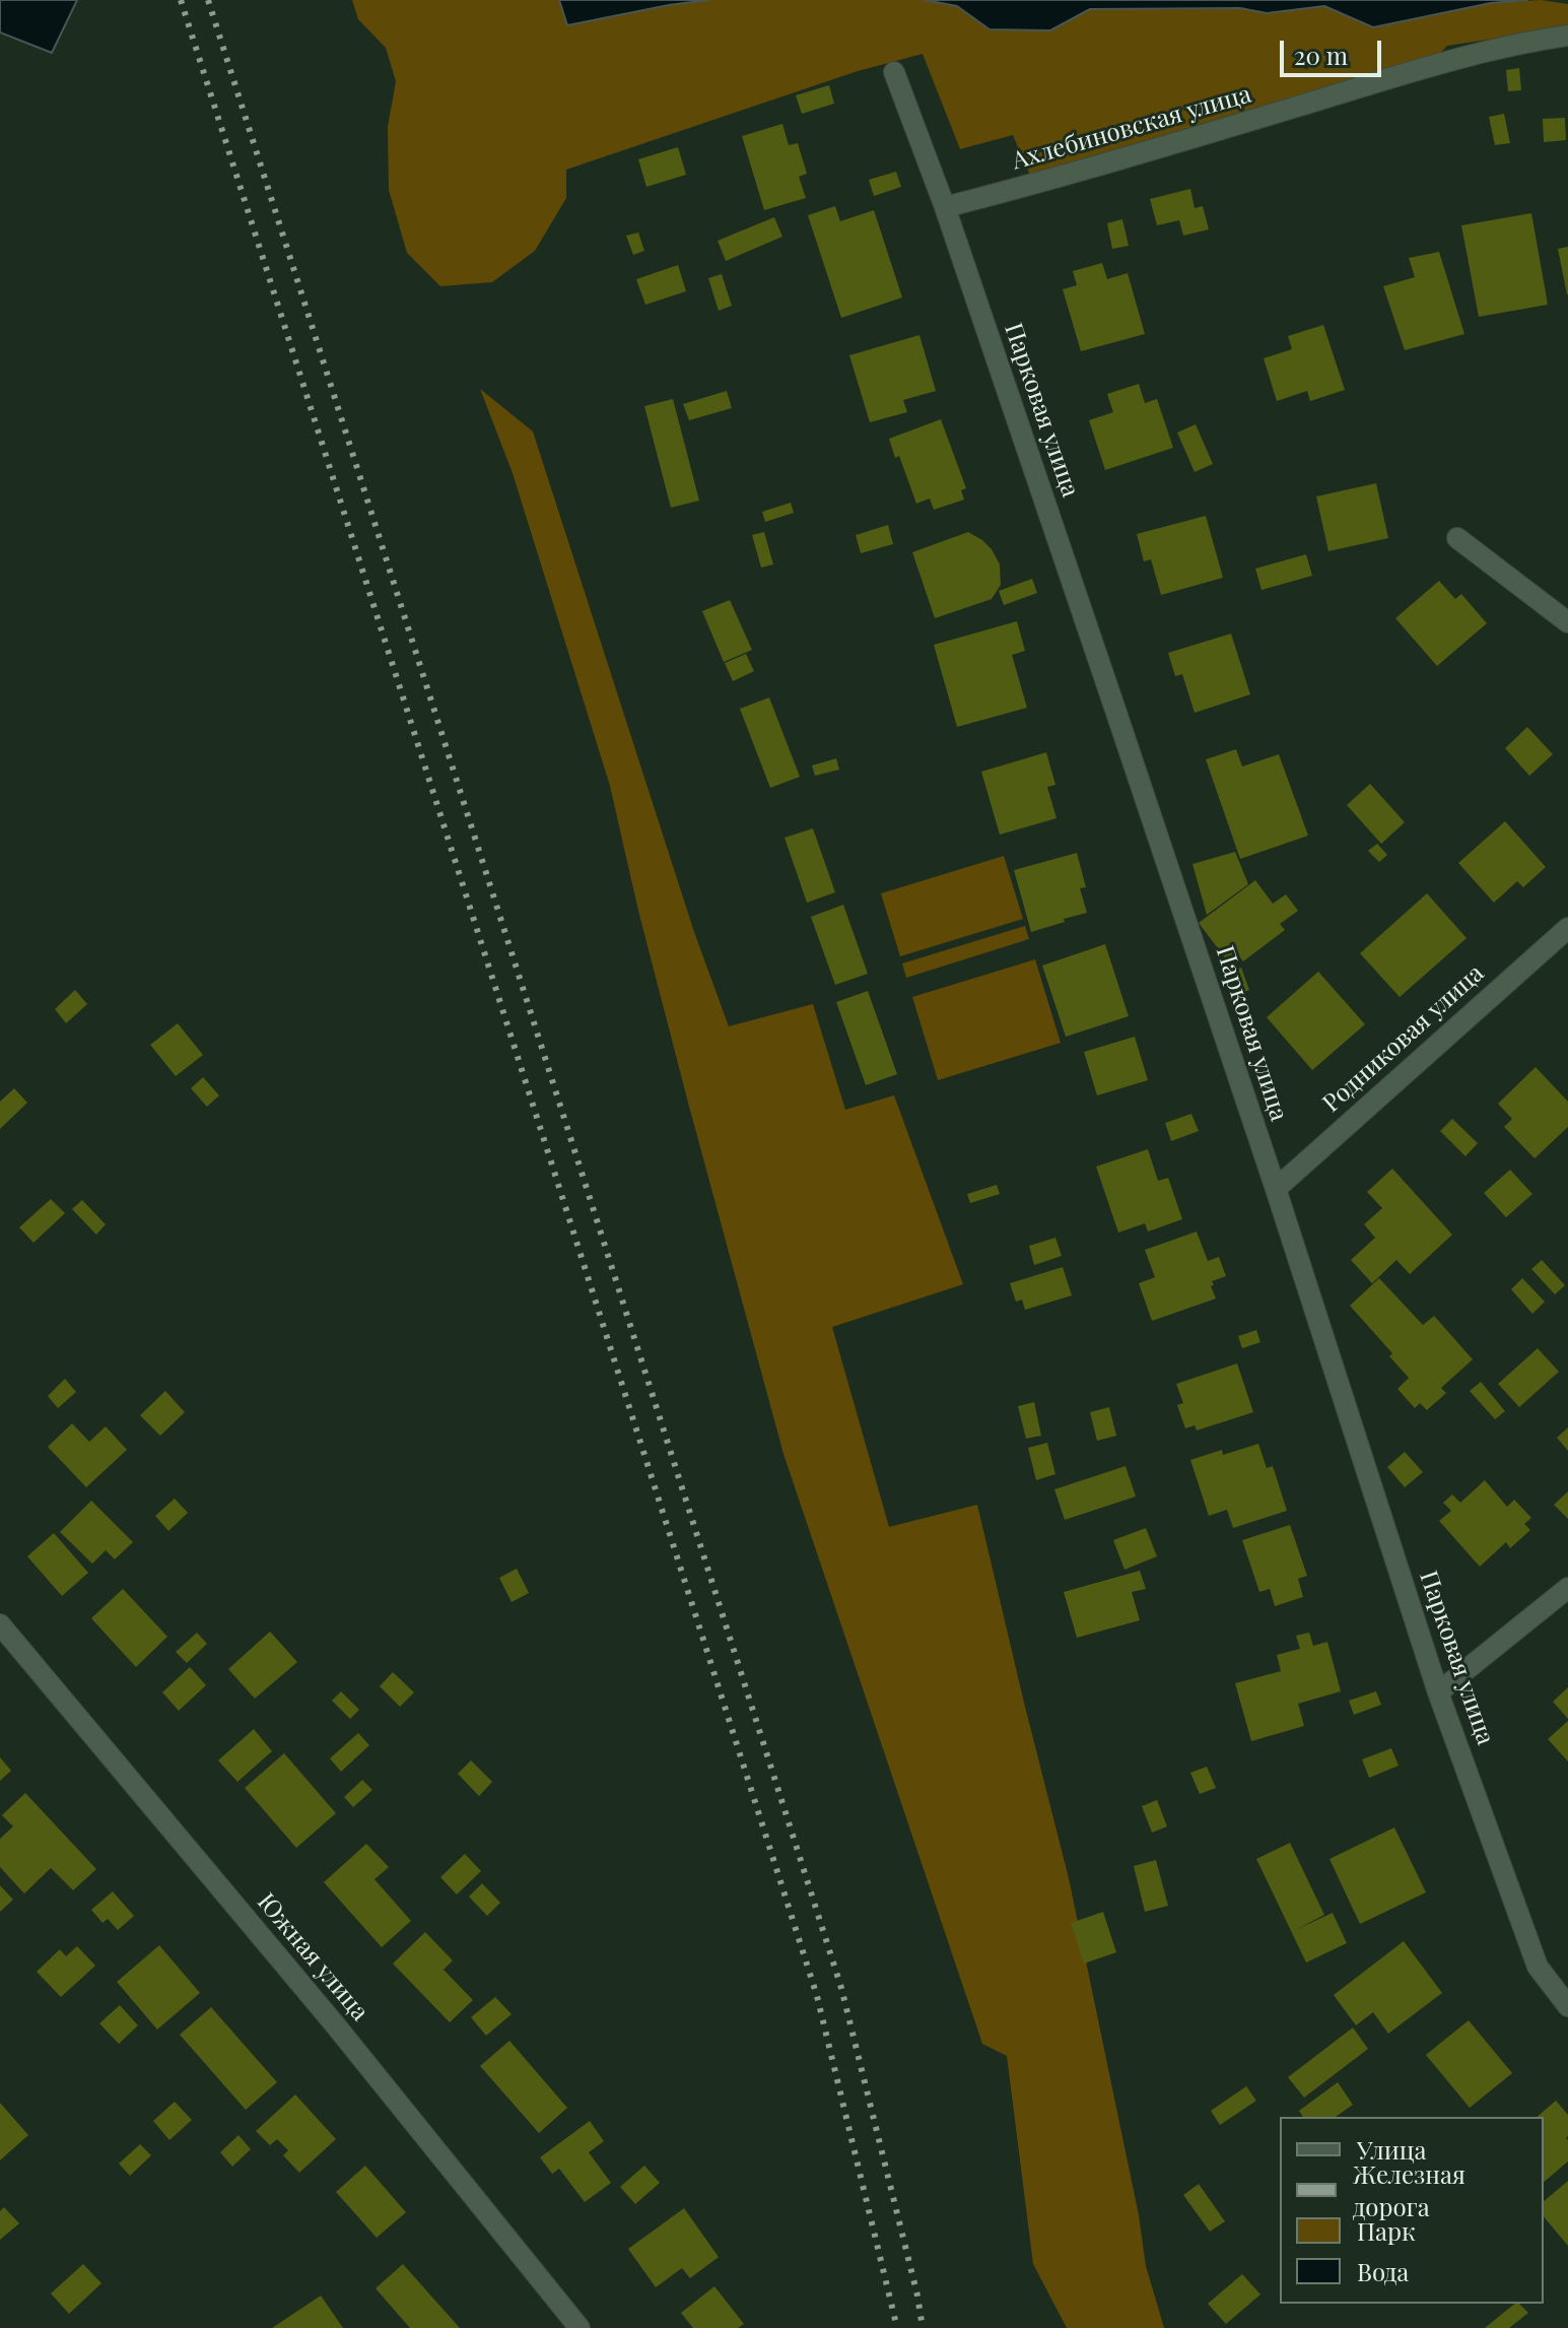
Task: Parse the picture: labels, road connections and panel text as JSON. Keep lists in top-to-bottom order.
{
  "streets": {
    "street": [
      "Ахлебиновская улица",
      "Парковая улица",
      "Родниковая улица",
      "Южная улица"
    ]
  },
  "crossings": [
    ["Ахлебиновская улица", "Парковая улица"],
    ["Парковая улица", "Родниковая улица"]
  ],
  "legend": [
    "Улица",
    "Железная дорога",
    "Парк",
    "Вода"
  ],
  "scale_bar": "20 m"
}
